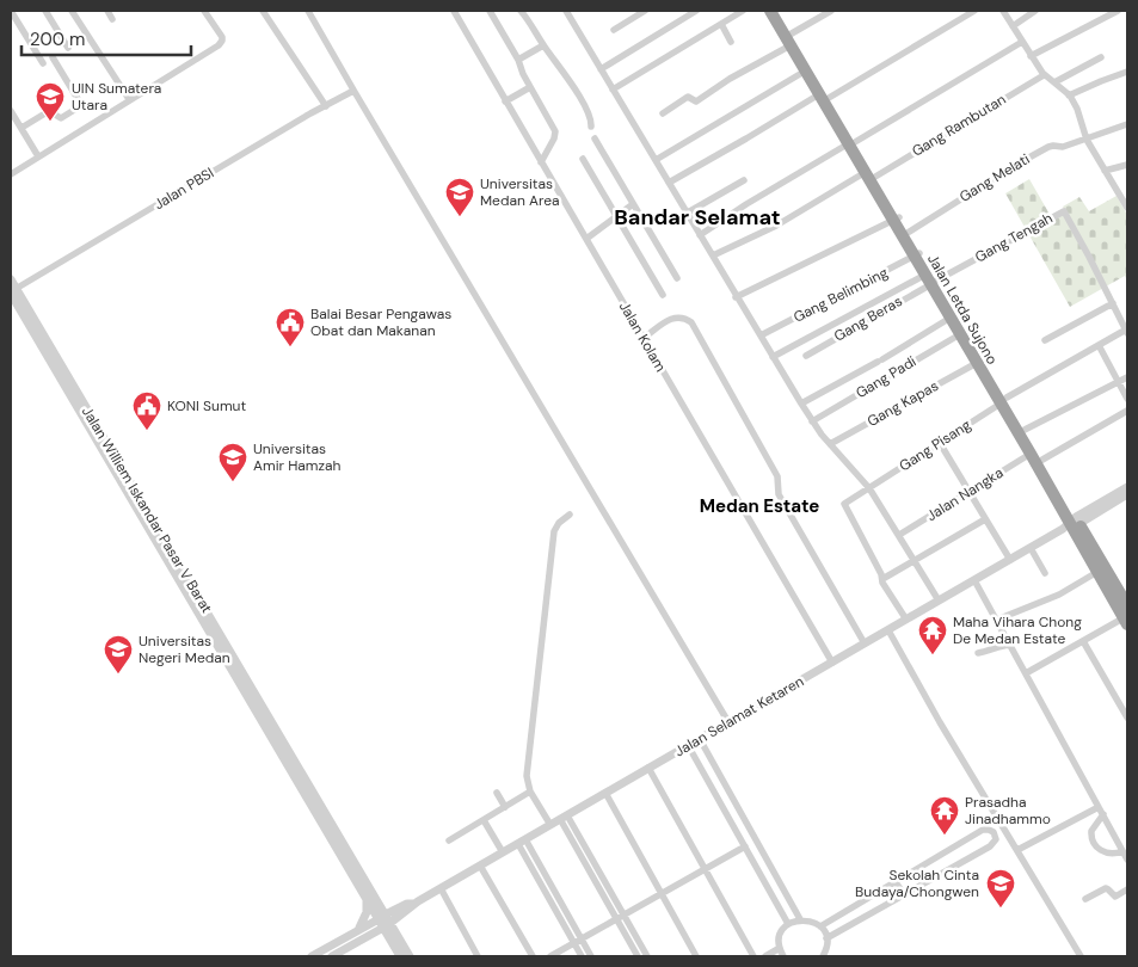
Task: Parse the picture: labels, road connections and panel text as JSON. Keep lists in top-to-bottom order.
{
  "streets": {
    "highway": ["Jalan Letda Sujono"],
    "street": [
      "Gang Rambutan",
      "Gang Melati",
      "Jalan PBSI",
      "Gang Tengah",
      "Gang Belimbing",
      "Gang Beras",
      "Jalan Kolam",
      "Gang Padi",
      "Gang Kapas",
      "Gang Pisang",
      "Jalan Nangka",
      "Jalan Williem Iskandar Pasar V Barat",
      "Jalan Selamat Ketaren"
    ]
  },
  "crossings": [
    ["Gang Rambutan", "Jalan Letda Sujono"],
    ["Gang Melati", "Jalan Letda Sujono"],
    ["Jalan PBSI", "Jalan Williem Iskandar Pasar V Barat"],
    ["Gang Tengah", "Jalan Letda Sujono"],
    ["Gang Tengah", "Gang Beras"],
    ["Gang Tengah", "Gang Pisang"],
    ["Gang Belimbing", "Jalan Letda Sujono"],
    ["Jalan Letda Sujono", "Gang Beras"],
    ["Jalan Letda Sujono", "Gang Padi"],
    ["Jalan Letda Sujono", "Gang Kapas"],
    ["Jalan Letda Sujono", "Gang Pisang"],
    ["Jalan Letda Sujono", "Jalan Nangka"],
    ["Jalan Letda Sujono", "Jalan Selamat Ketaren"],
    ["Jalan Kolam", "Jalan Selamat Ketaren"],
    ["Jalan Williem Iskandar Pasar V Barat", "Jalan Selamat Ketaren"]
  ],
  "districts": ["Bandar Selamat", "Medan Estate"],
  "places": {
    "school or university": [
      "UIN Sumatera Utara",
      "Universitas Medan Area",
      "Universitas Amir Hamzah",
      "Universitas Negeri Medan",
      "Sekolah Cinta Budaya/Chongwen"
    ],
    "public building": ["Balai Besar Pengawas Obat dan Makanan", "KONI Sumut"],
    "temple": ["Maha Vihara Chong De Medan Estate", "Prasadha Jinadhammo"]
  },
  "scale_bar": "200 m"
}
